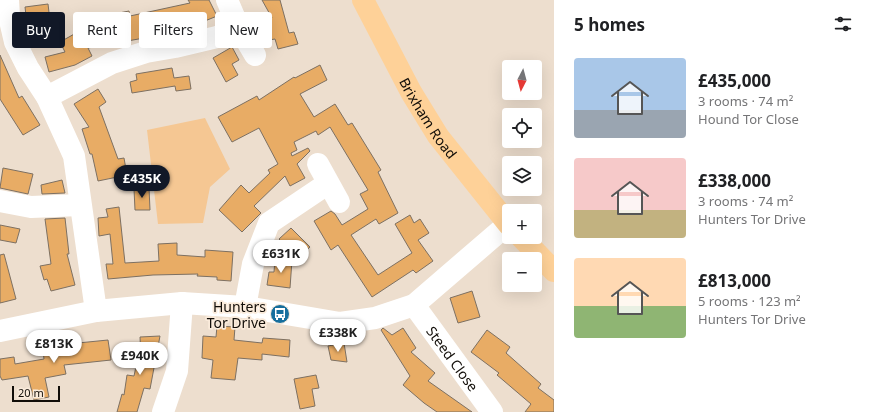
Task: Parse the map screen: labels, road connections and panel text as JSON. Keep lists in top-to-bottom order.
{
  "streets": {
    "main road": ["Brixham Road"],
    "street": ["Steed Close"]
  },
  "places": {
    "bus stop": ["Hunters Tor Drive"]
  },
  "scale_bar": "20 m",
  "north": "bottom",
  "page": {
    "heading": "5 homes",
    "chip": [
      "Buy",
      "Rent",
      "Filters",
      "New"
    ],
    "list": [
      {
        "name": "£435,000",
        "note": "3 rooms · 74 m² · Hound Tor Close"
      },
      {
        "name": "£338,000",
        "note": "3 rooms · 74 m² · Hunters Tor Drive"
      },
      {
        "name": "£813,000",
        "note": "5 rooms · 123 m² · Hunters Tor Drive"
      }
    ],
    "map_buttons": ["+", "−"],
    "price": [
      "£435K",
      "£631K",
      "£338K",
      "£813K",
      "£940K"
    ],
    "scale": "20 m"
  }
}
